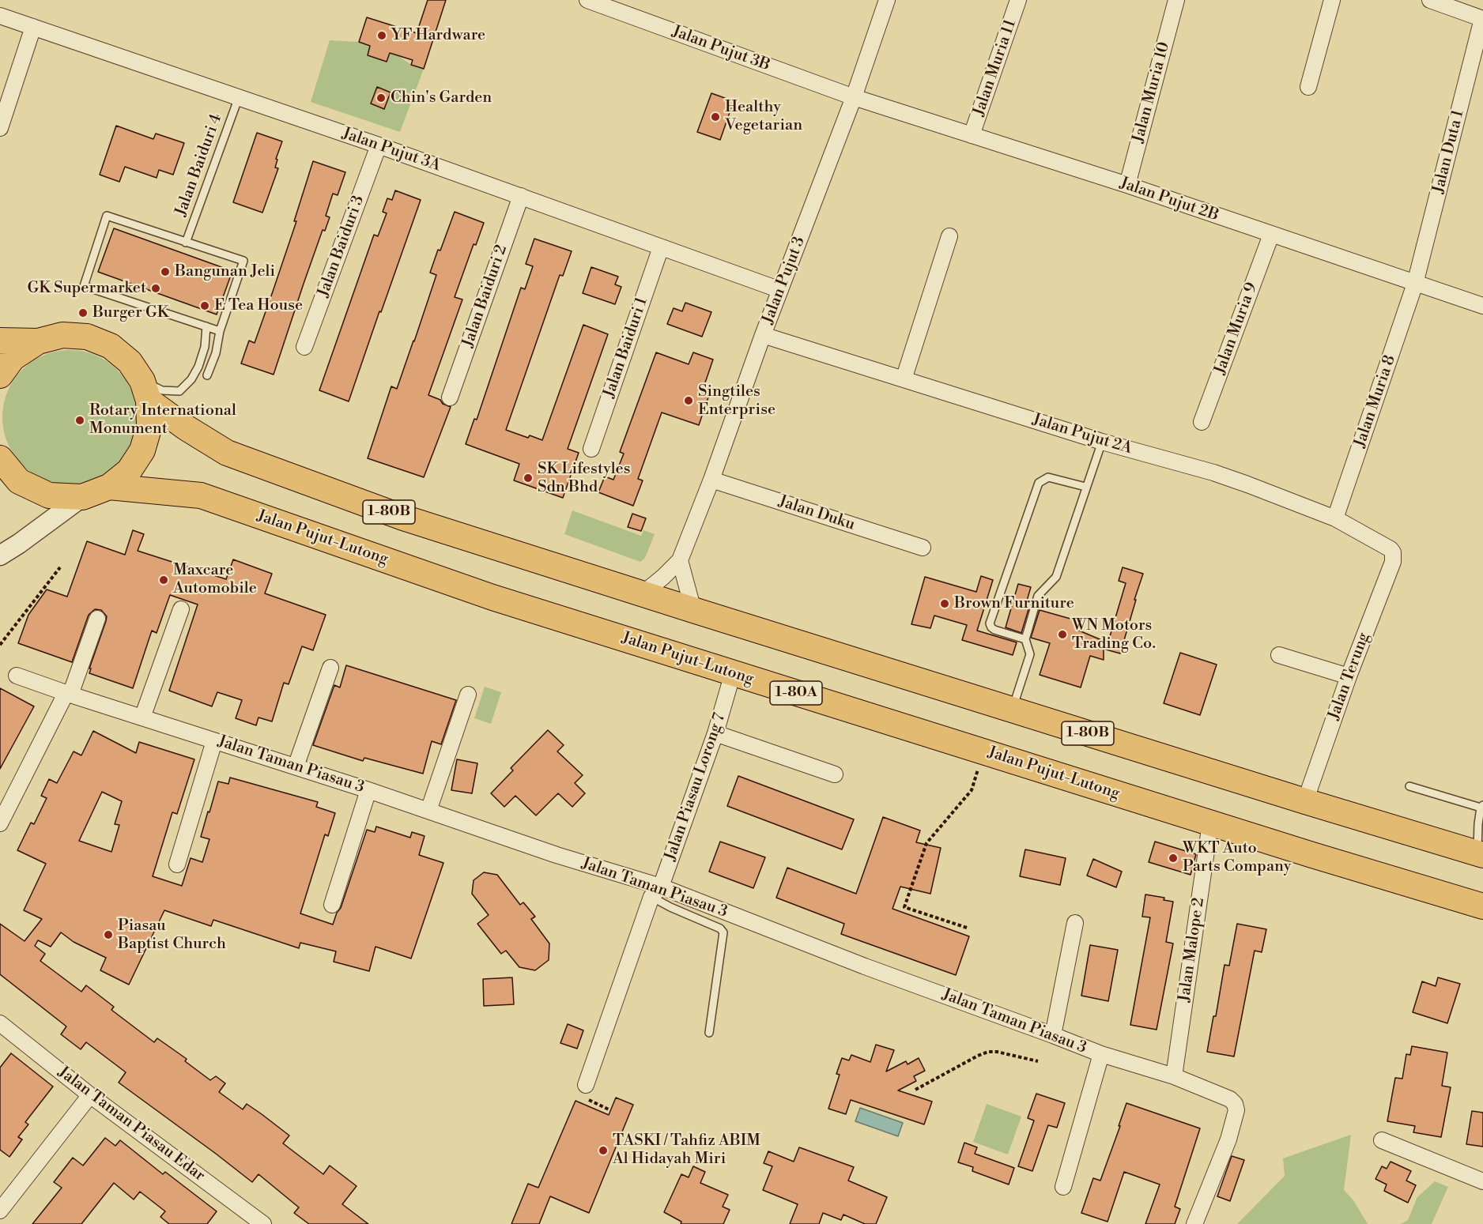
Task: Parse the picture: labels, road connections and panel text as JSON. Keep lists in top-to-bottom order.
{
  "streets": {
    "highway": ["1-80B", "Jalan Pujut-Lutong", "1-80A"],
    "street": [
      "Jalan Pujut 3B",
      "Jalan Muria 11",
      "Jalan Muria 10",
      "Jalan Pujut 3A",
      "Jalan Duta 1",
      "Jalan Pujut 2B",
      "Jalan Baiduri 3",
      "Jalan Pujut 3",
      "Jalan Baiduri 2",
      "Jalan Muria 9",
      "Jalan Baiduri 1",
      "Jalan Muria 8",
      "Jalan Pujut 2A",
      "Jalan Duku",
      "Jalan Terung",
      "Jalan Taman Piasau 3",
      "Jalan Piasau Lorong 7",
      "Jalan Malope 2",
      "Jalan Taman Piasau Edar"
    ],
    "lane": ["Jalan Baiduri 4"]
  },
  "crossings": [
    ["Jalan Pujut 3B", "Jalan Pujut 2B"],
    ["Jalan Pujut 3B", "Jalan Pujut 3"],
    ["Jalan Muria 11", "Jalan Pujut 2B"],
    ["Jalan Muria 10", "Jalan Pujut 2B"],
    ["Jalan Pujut 3A", "Jalan Baiduri 4"],
    ["Jalan Pujut 3A", "Jalan Baiduri 3"],
    ["Jalan Pujut 3A", "Jalan Pujut 3"],
    ["Jalan Pujut 3A", "Jalan Baiduri 2"],
    ["Jalan Pujut 3A", "Jalan Baiduri 1"],
    ["Jalan Duta 1", "Jalan Pujut 2B"],
    ["Jalan Duta 1", "Jalan Muria 8"],
    ["Jalan Pujut 2B", "Jalan Pujut 3"],
    ["Jalan Pujut 2B", "Jalan Muria 9"],
    ["Jalan Pujut 2B", "Jalan Muria 8"],
    ["Jalan Pujut 3", "Jalan Pujut 2A"],
    ["Jalan Pujut 3", "1-80B"],
    ["Jalan Pujut 3", "Jalan Duku"],
    ["Jalan Muria 8", "Jalan Pujut 2A"],
    ["Jalan Pujut 2A", "Jalan Terung"],
    ["1-80B", "Jalan Terung"],
    ["Jalan Pujut-Lutong", "Jalan Piasau Lorong 7"],
    ["Jalan Pujut-Lutong", "Jalan Malope 2"],
    ["Jalan Taman Piasau 3", "Jalan Piasau Lorong 7"],
    ["Jalan Taman Piasau 3", "Jalan Malope 2"]
  ],
  "places": [
    "YF Hardware",
    "Chin's Garden",
    "Healthy Vegetarian",
    "Bangunan Jeli",
    "GK Supermarket",
    "E Tea House",
    "Burger GK",
    "Singtiles Enterprise",
    "Rotary International Monument",
    "SK Lifestyles Sdn Bhd",
    "Maxcare Automobile",
    "Brown Furniture",
    "WN Motors Trading Co.",
    "WKT Auto Parts Company",
    "Piasau Baptist Church",
    "TASKI / Tahfiz ABIM Al Hidayah Miri"
  ]
}
